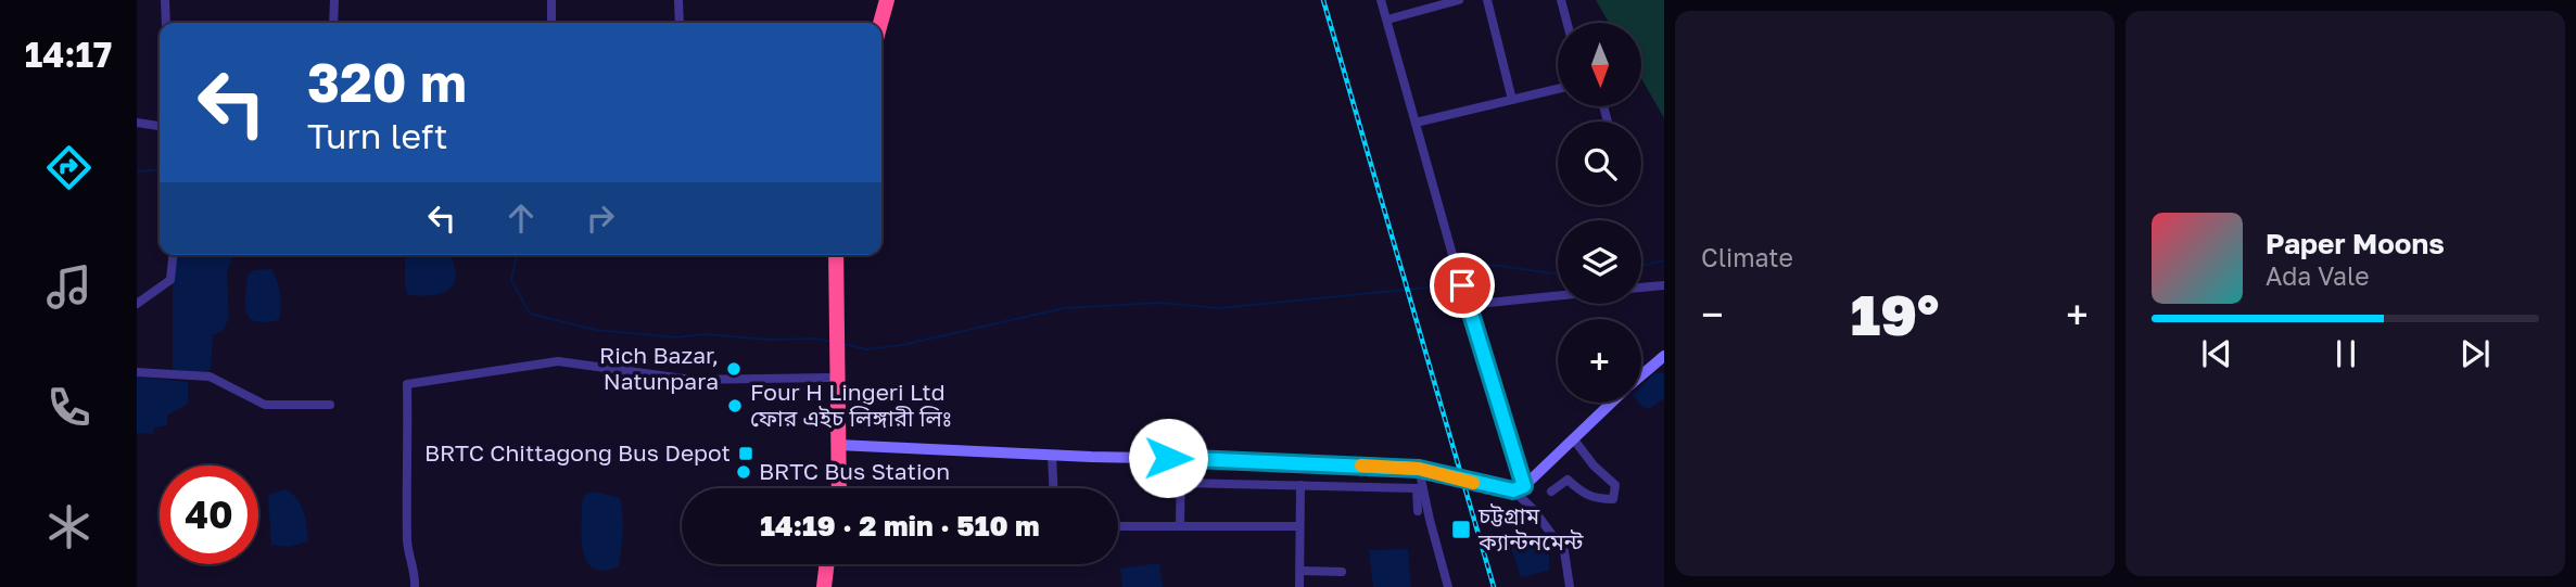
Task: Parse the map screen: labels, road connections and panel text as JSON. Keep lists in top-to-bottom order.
{
  "places": {
    "other": ["Rich Bazar, Natunpara", "Four H Lingeri Ltd ফোর এইচ লিঙ্গারী লিঃ", "BRTC Bus Station"],
    "transit": ["BRTC Chittagong Bus Depot", "চট্টগ্রাম ক্যান্টনমেন্ট"]
  },
  "north": "bottom",
  "page": {
    "tabs": "14:17",
    "tile": "Climate",
    "map_buttons": "+",
    "turn": ["320 m", "Turn left"],
    "song": ["Paper Moons", "Ada Vale"],
    "heat": ["−", "19°", "+"],
    "limit": "40",
    "trip": "14:19 · 2 min · 510 m"
  }
}
